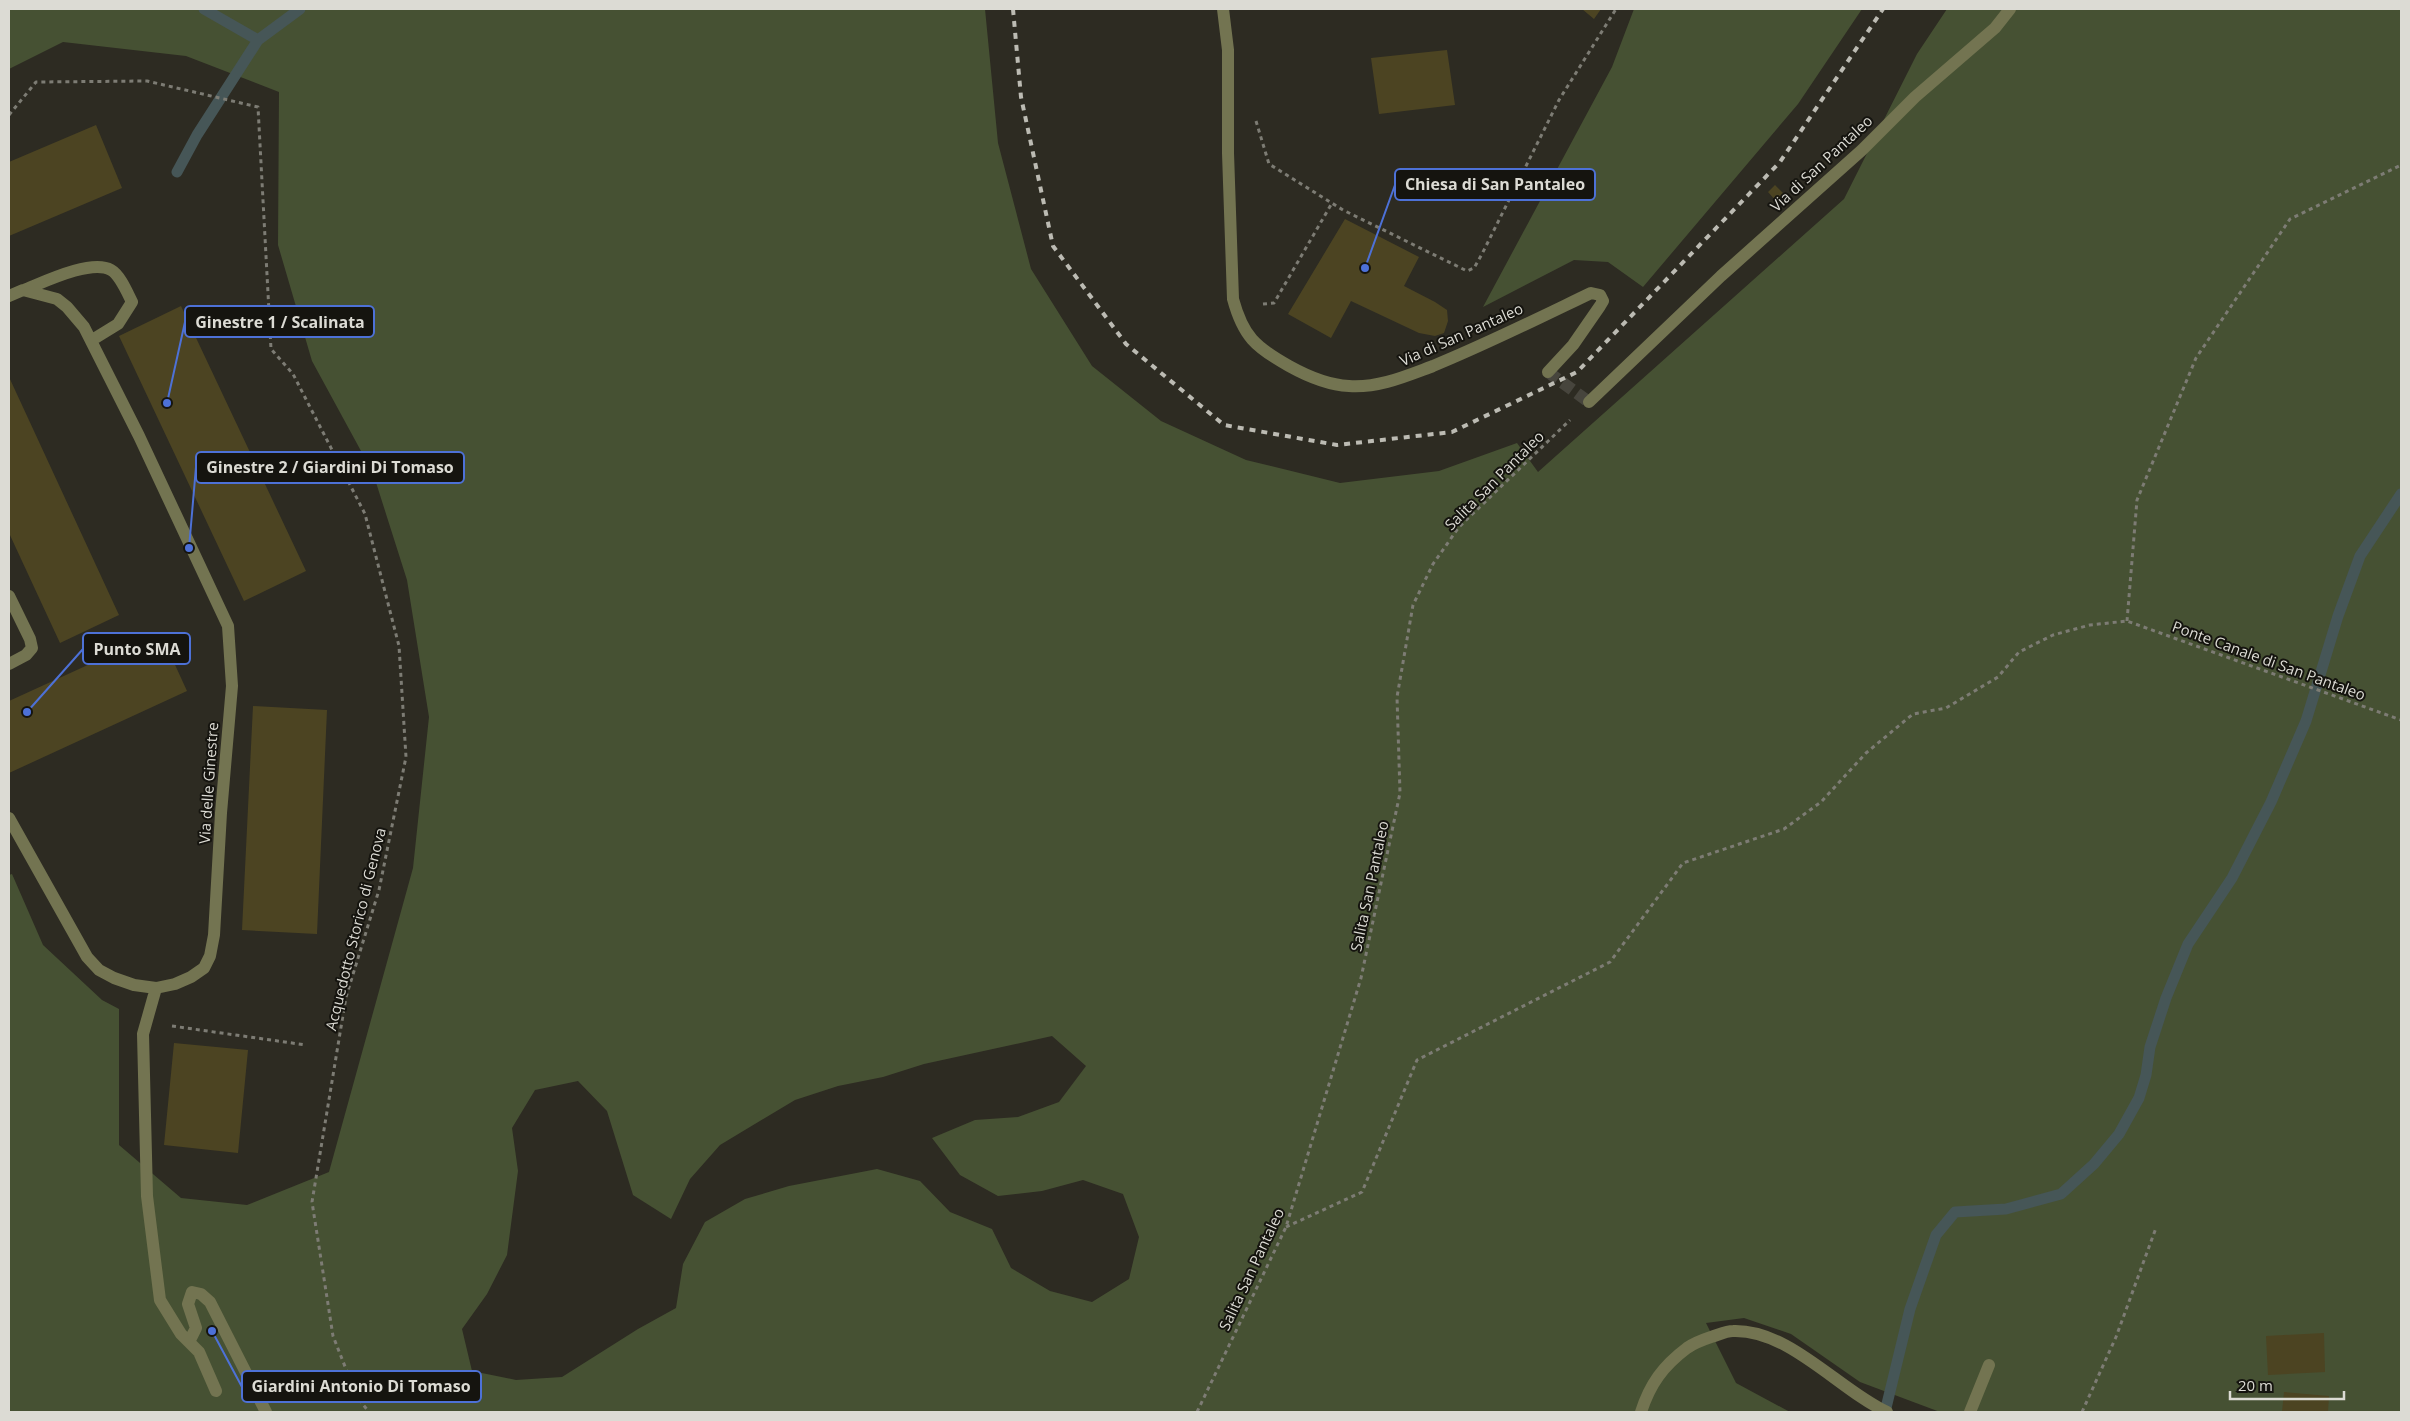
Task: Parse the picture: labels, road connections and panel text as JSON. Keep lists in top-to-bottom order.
{
  "streets": {
    "street": ["Via di San Pantaleo", "Via delle Ginestre"],
    "path": ["Salita San Pantaleo", "Ponte Canale di San Pantaleo", "Acquedotto Storico di Genova"]
  },
  "crossings": [
    ["Via di San Pantaleo", "Salita San Pantaleo"]
  ],
  "places": [
    "Chiesa di San Pantaleo",
    "Ginestre 1 / Scalinata",
    "Ginestre 2 / Giardini Di Tomaso",
    "Punto SMA",
    "Giardini Antonio Di Tomaso"
  ],
  "scale_bar": "20 m"
}
